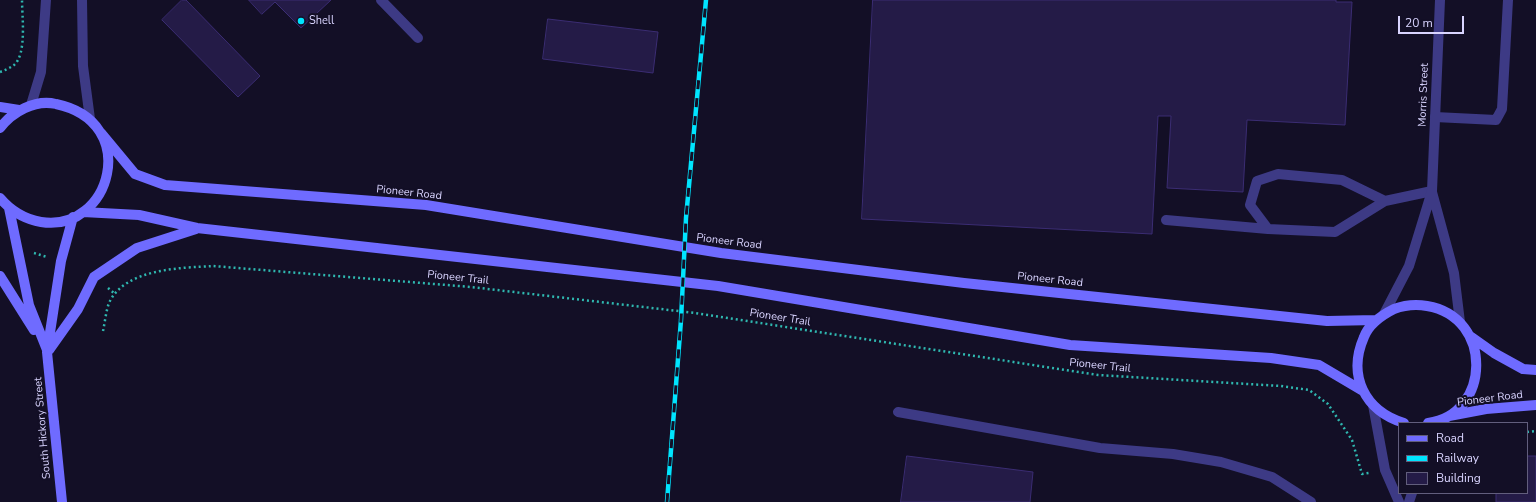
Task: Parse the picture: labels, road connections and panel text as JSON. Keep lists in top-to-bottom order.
{
  "streets": {
    "main road": ["Pioneer Road", "South Hickory Street"],
    "street": ["Morris Street"],
    "path": ["Pioneer Trail"]
  },
  "places": ["Shell"],
  "legend": ["Road", "Railway", "Building"],
  "scale_bar": "20 m"
}
